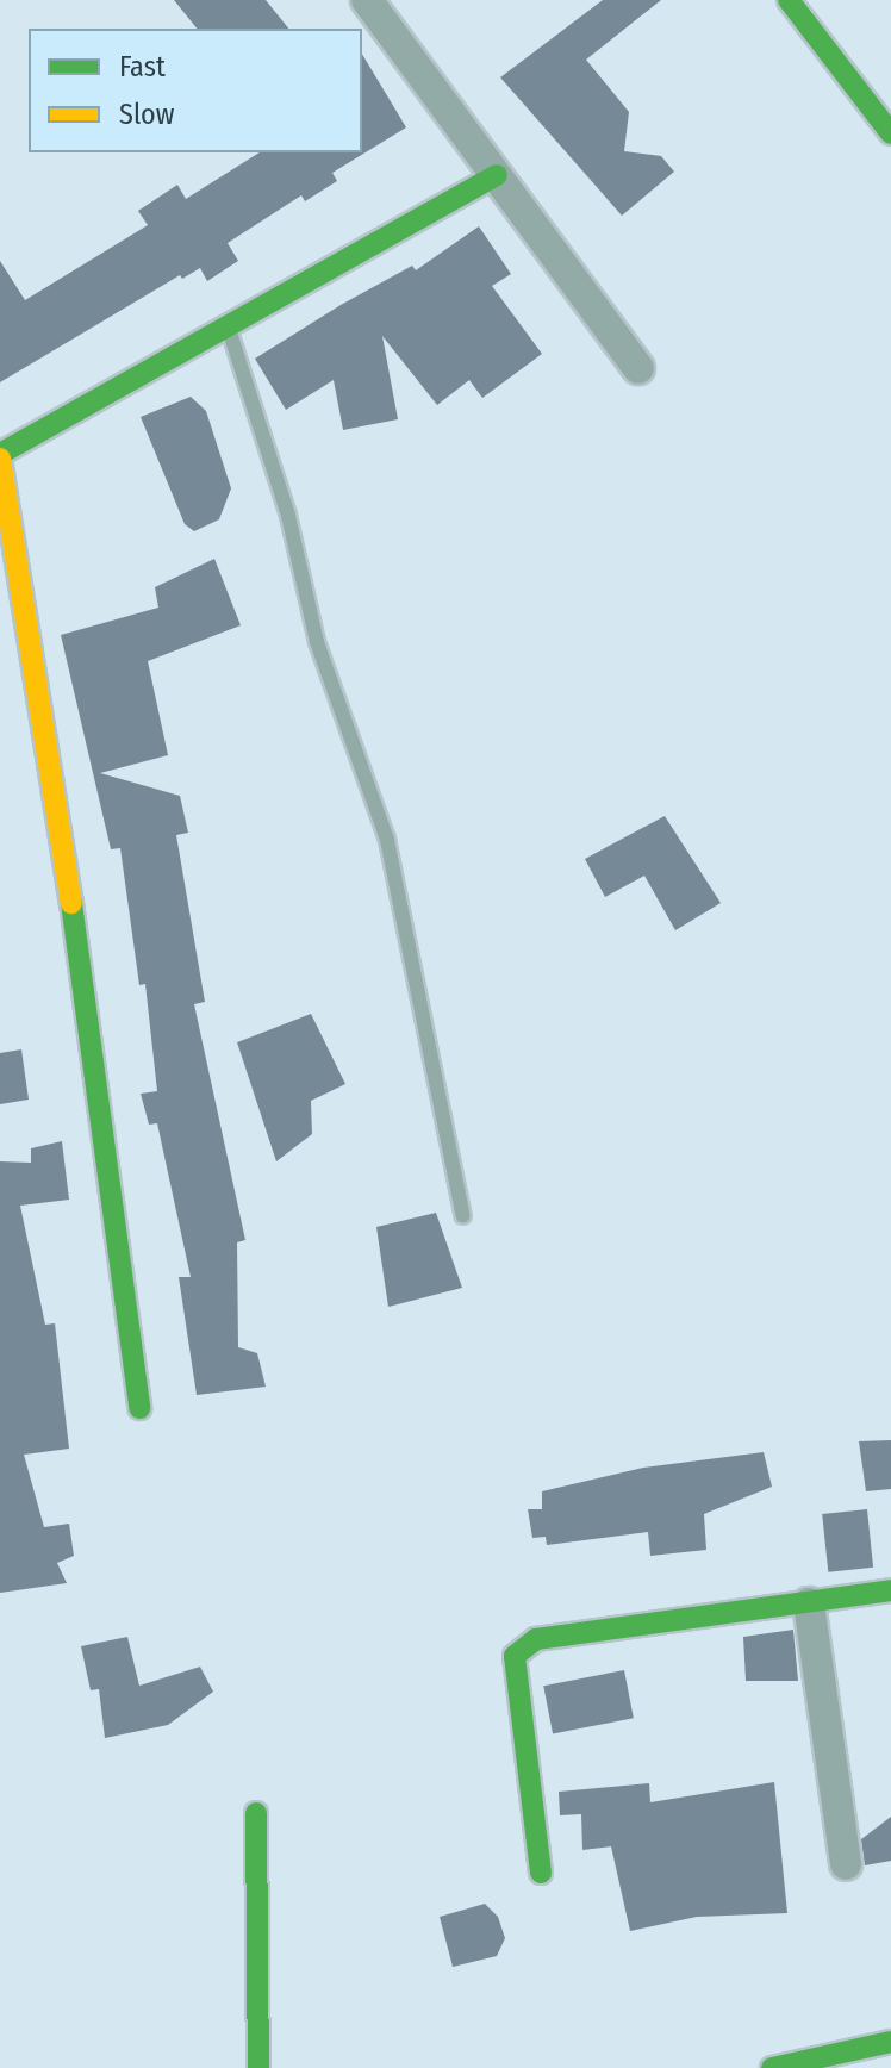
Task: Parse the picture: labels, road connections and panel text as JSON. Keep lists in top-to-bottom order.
{
  "legend": ["Fast", "Slow"]
}
